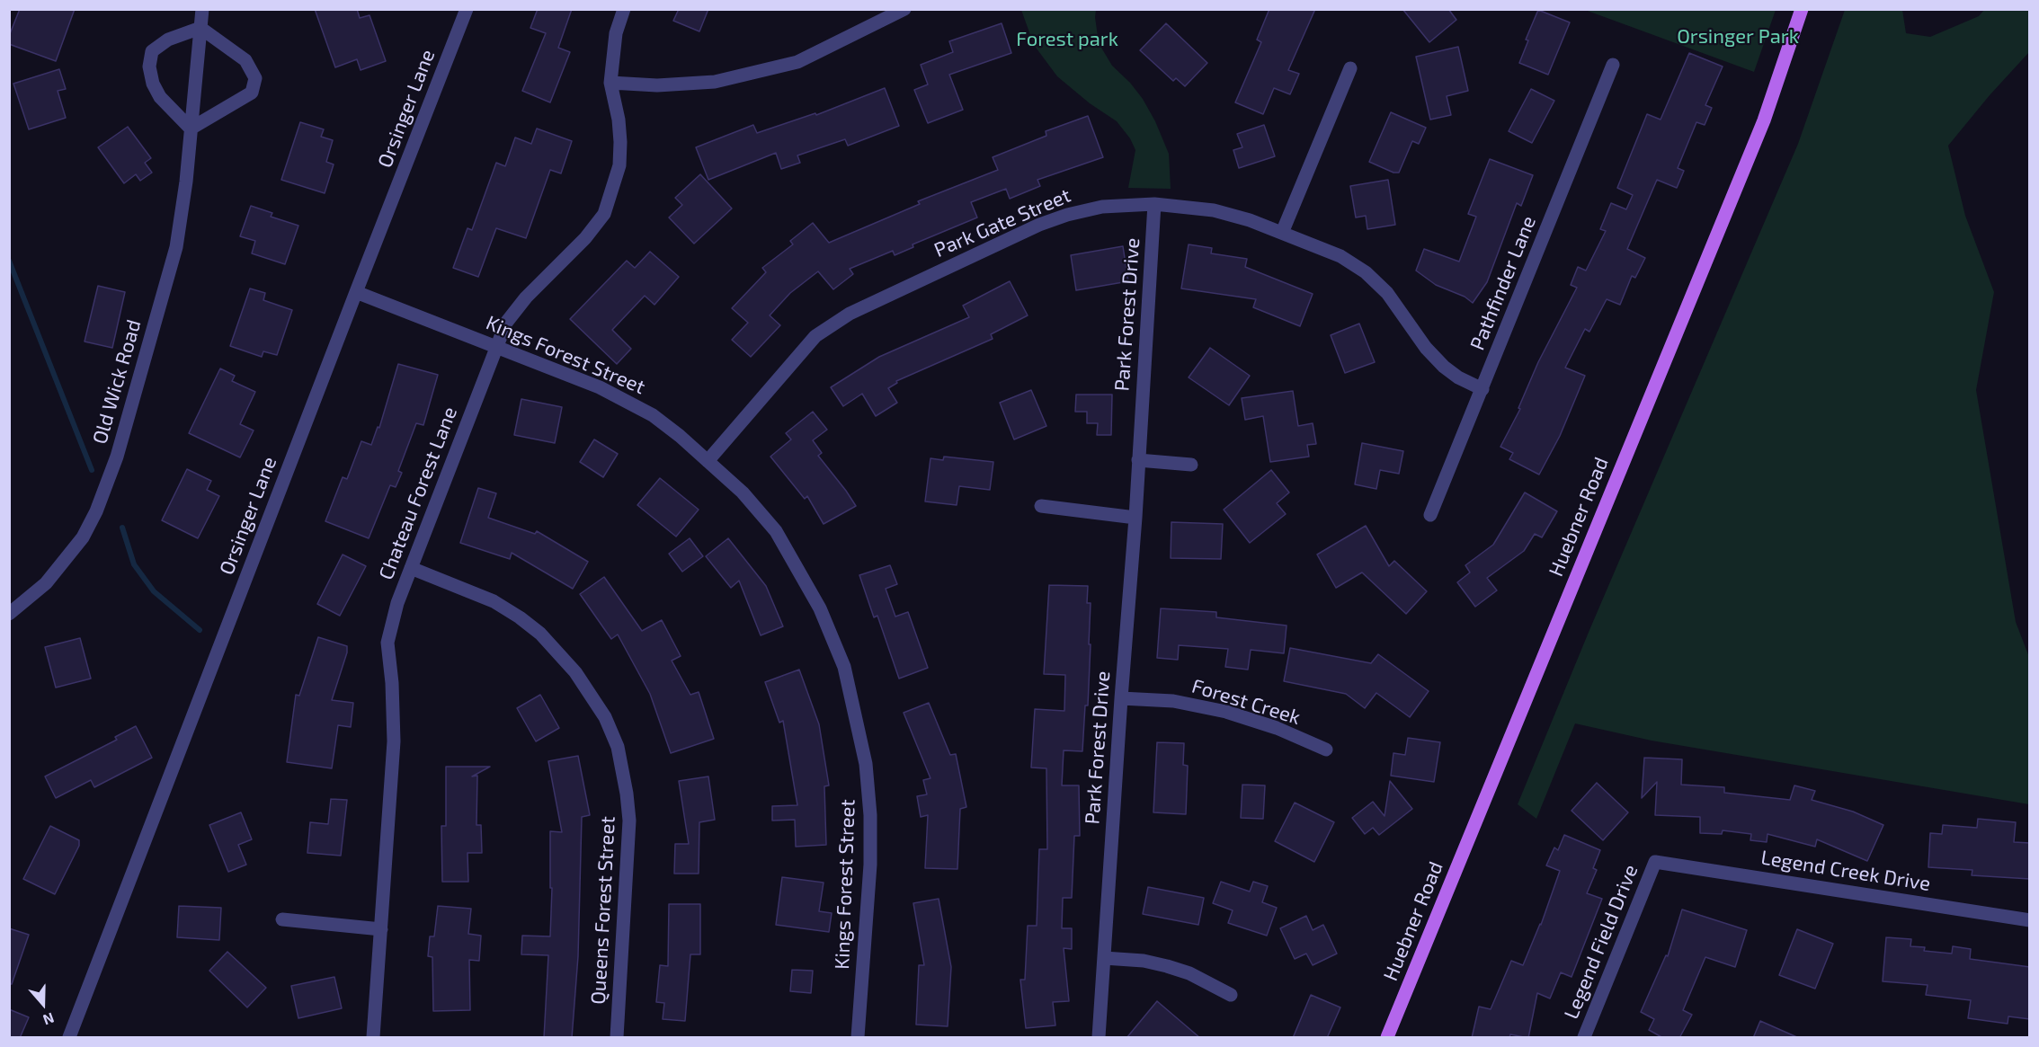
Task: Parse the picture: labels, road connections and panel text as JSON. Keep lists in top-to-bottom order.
{
  "streets": {
    "main road": ["Huebner Road"],
    "street": [
      "Orsinger Lane",
      "Park Gate Street",
      "Pathfinder Lane",
      "Park Forest Drive",
      "Kings Forest Street",
      "Old Wick Road",
      "Chateau Forest Lane",
      "Forest Creek",
      "Legend Creek Drive",
      "Queens Forest Street",
      "Legend Field Drive"
    ]
  },
  "crossings": [
    ["Orsinger Lane", "Kings Forest Street"],
    ["Park Gate Street", "Pathfinder Lane"],
    ["Park Gate Street", "Park Forest Drive"],
    ["Park Gate Street", "Kings Forest Street"],
    ["Park Forest Drive", "Forest Creek"],
    ["Kings Forest Street", "Chateau Forest Lane"],
    ["Chateau Forest Lane", "Queens Forest Street"],
    ["Legend Creek Drive", "Legend Field Drive"]
  ],
  "parks": ["Orsinger Park", "Forest park"],
  "north": "bottom"
}
